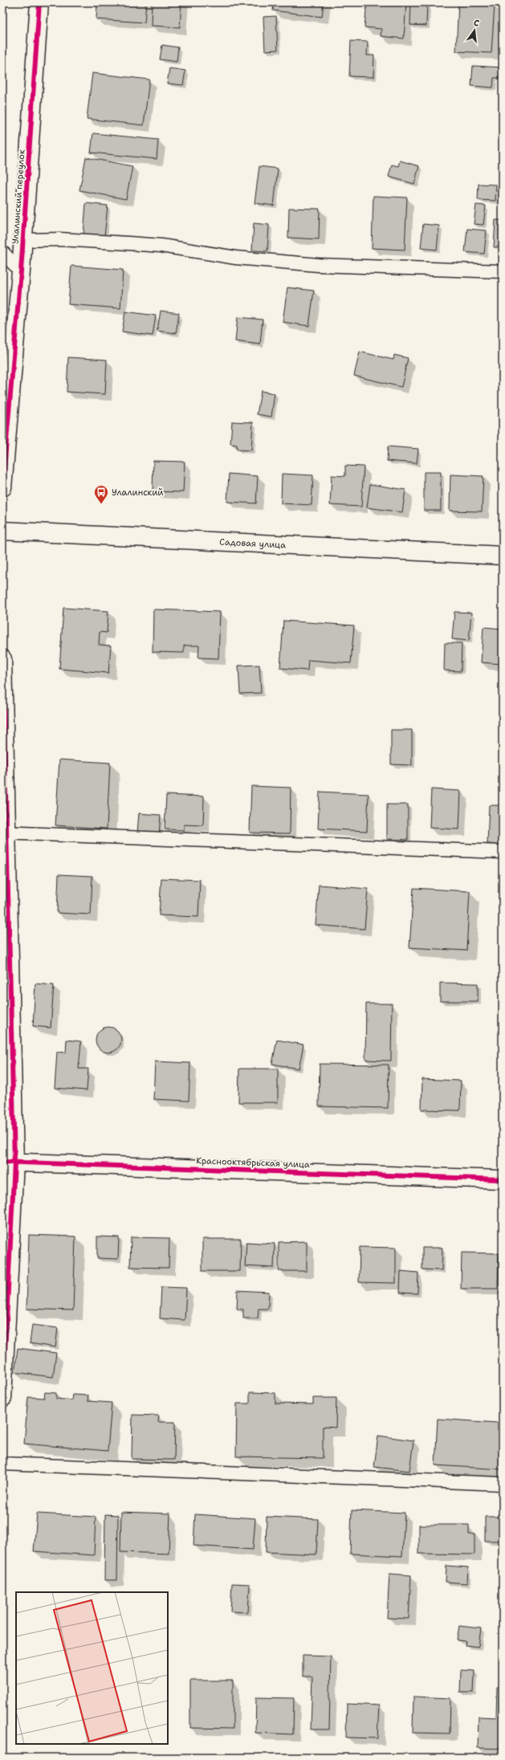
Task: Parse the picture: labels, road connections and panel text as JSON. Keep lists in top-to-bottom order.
{
  "streets": {
    "street": ["Улалинский переулок", "Садовая улица", "Краснооктябрьская улица"]
  },
  "places": {
    "bus stop": ["Улалинский"]
  },
  "north": "top"
}
